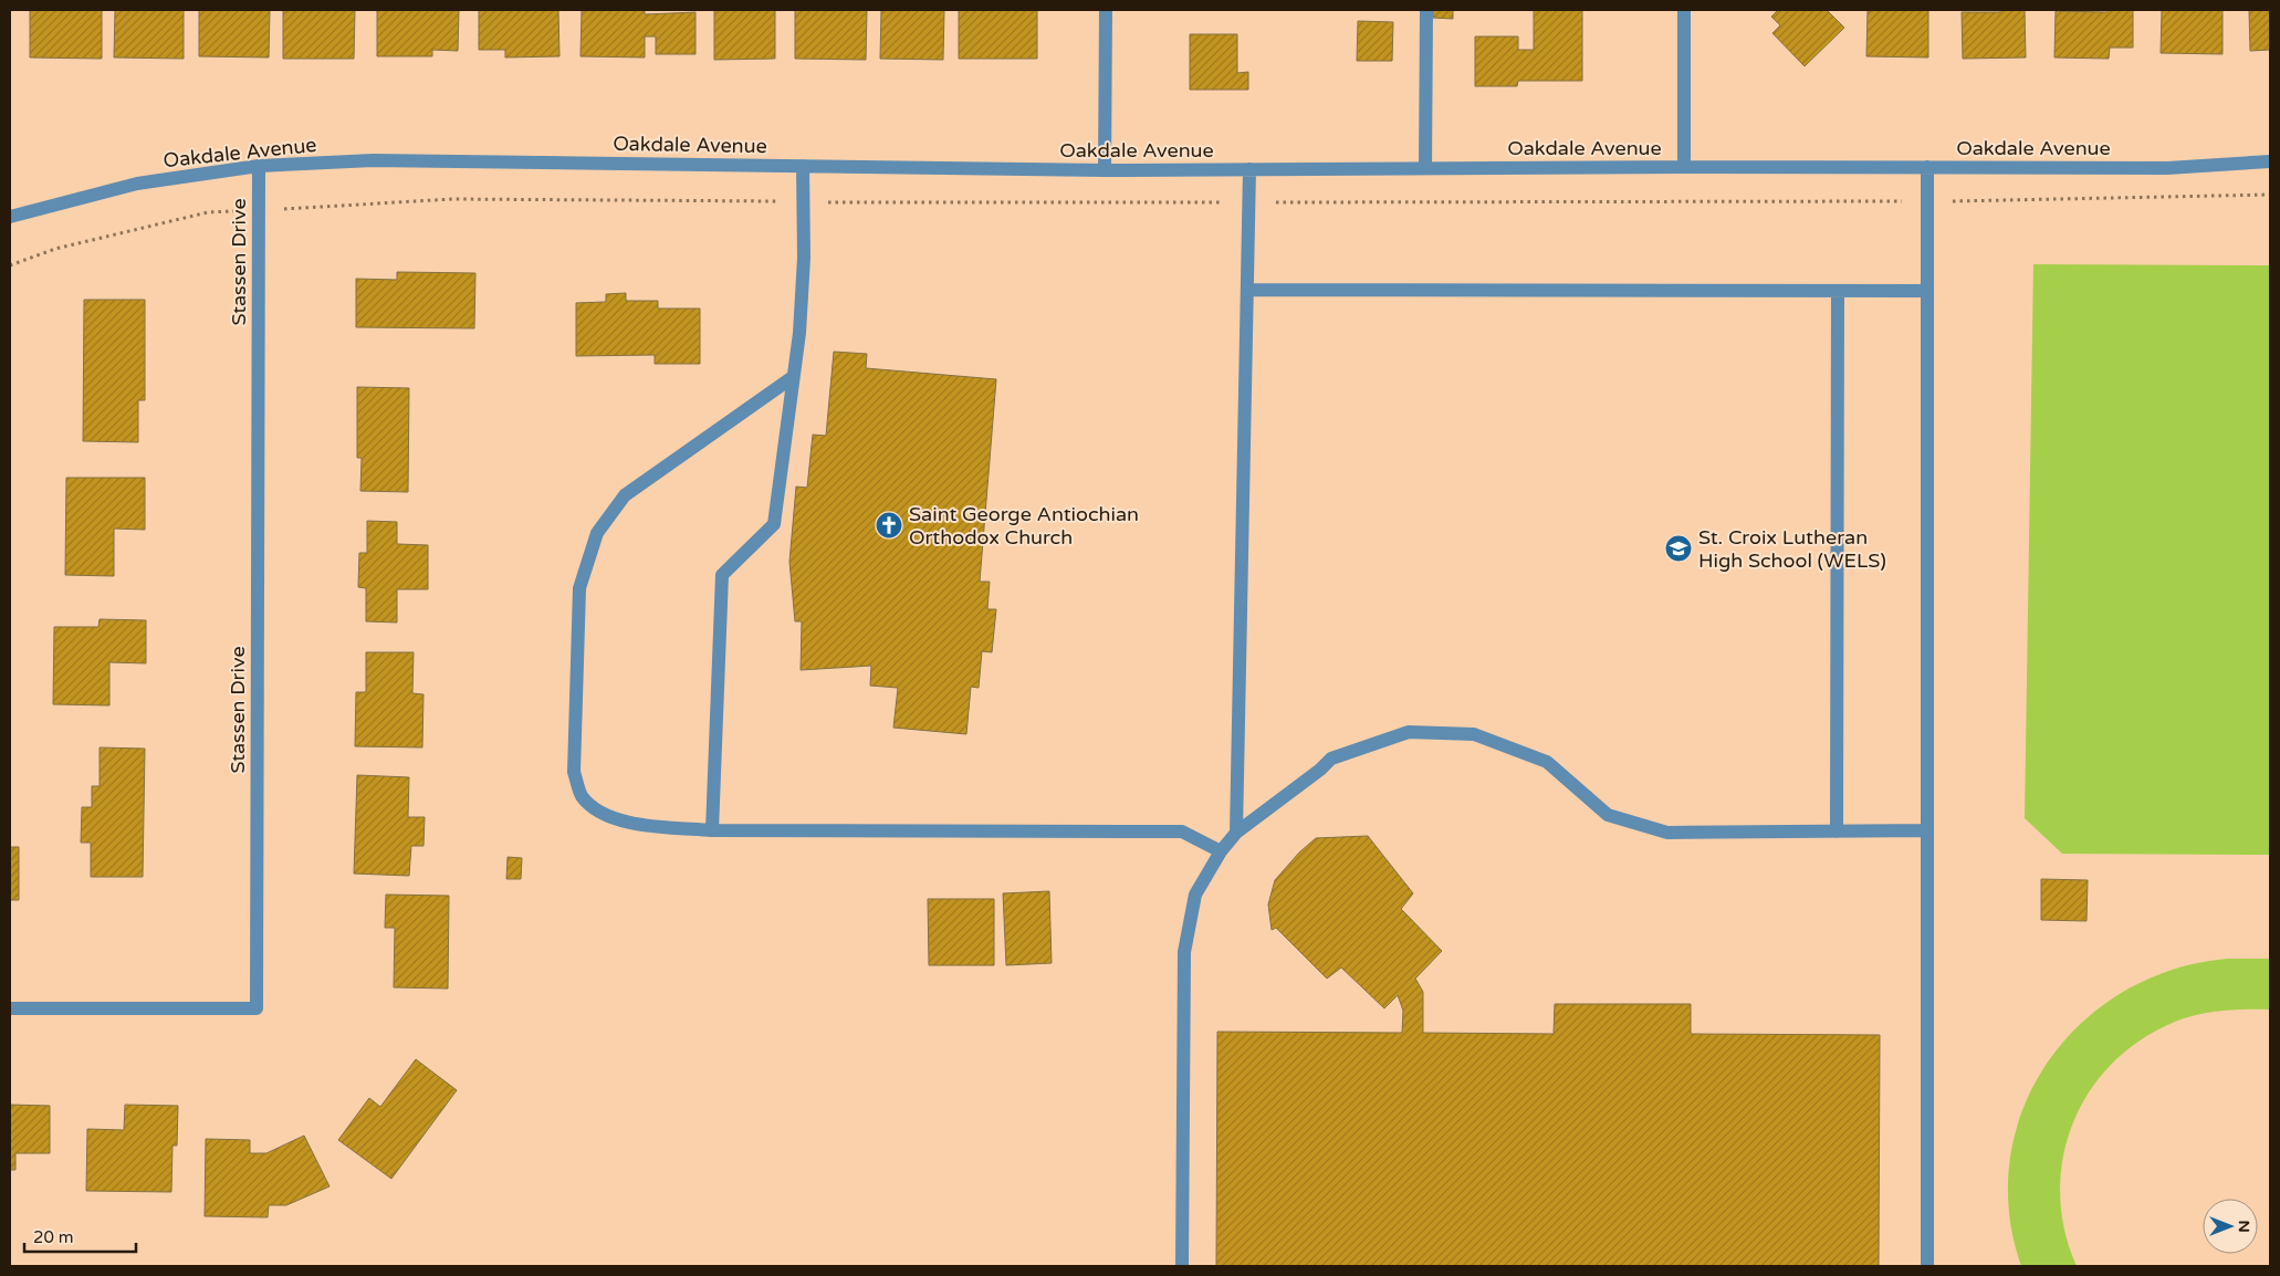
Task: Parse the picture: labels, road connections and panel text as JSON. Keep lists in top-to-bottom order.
{
  "streets": {
    "street": ["Oakdale Avenue", "Stassen Drive"]
  },
  "crossings": [
    ["Oakdale Avenue", "Stassen Drive"]
  ],
  "places": {
    "church": ["Saint George Antiochian Orthodox Church"],
    "school or university": ["St. Croix Lutheran High School (WELS)"]
  },
  "scale_bar": "20 m",
  "north": "right"
}
